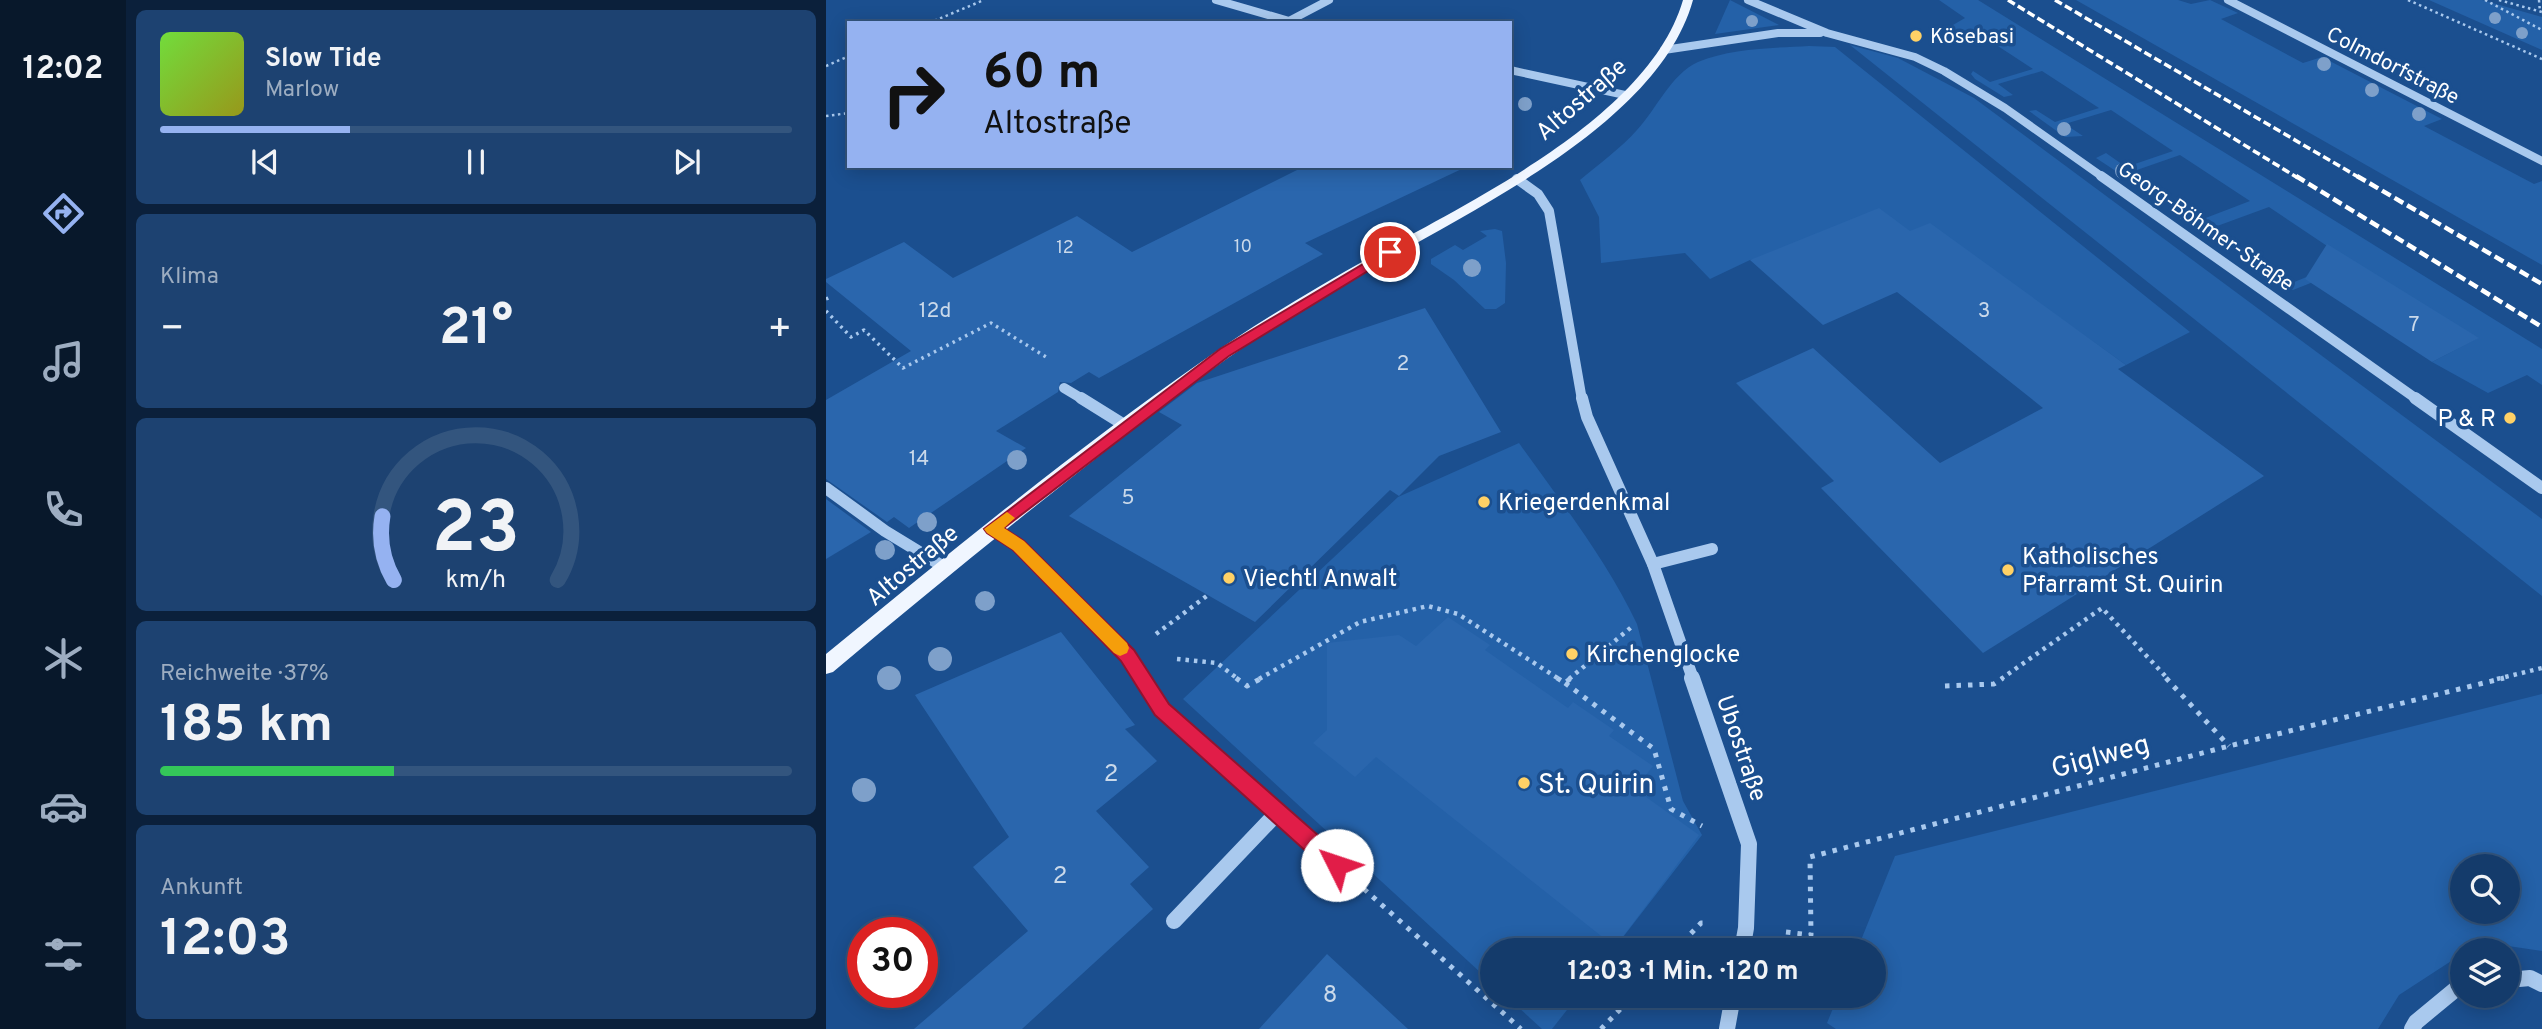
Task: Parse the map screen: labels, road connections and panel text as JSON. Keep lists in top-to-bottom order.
{
  "streets": {
    "main road": ["Altostraße"],
    "street": ["Colmdorfstraße", "Georg-Böhmer-Straße", "Ubostraße"],
    "path": ["Giglweg"]
  },
  "crossings": [
    ["Altostraße", "Georg-Böhmer-Straße"],
    ["Altostraße", "Ubostraße"],
    ["Ubostraße", "Giglweg"]
  ],
  "places": [
    "Kösebasi",
    "P & R",
    "Kriegerdenkmal",
    "Katholisches Pfarramt St. Quirin",
    "Viechtl Anwalt",
    "Kirchenglocke",
    "St. Quirin"
  ],
  "house_numbers": [
    "10",
    "12",
    "12d",
    "3",
    "7",
    "2",
    "14",
    "5",
    "2",
    "2",
    "8"
  ],
  "page": {
    "tabs": "12:02",
    "turn": ["60 m", "Altostraße"],
    "song": ["Slow Tide", "Marlow"],
    "tile": [
      "Klima",
      ["Reichweite · 37%", "185 km"],
      ["Ankunft", "12:03"]
    ],
    "heat": ["−", "21°", "+"],
    "limit": "30",
    "trip": "12:03 · 1 Min. · 120 m",
    "gauge": ["23", "km/h"]
  }
}
